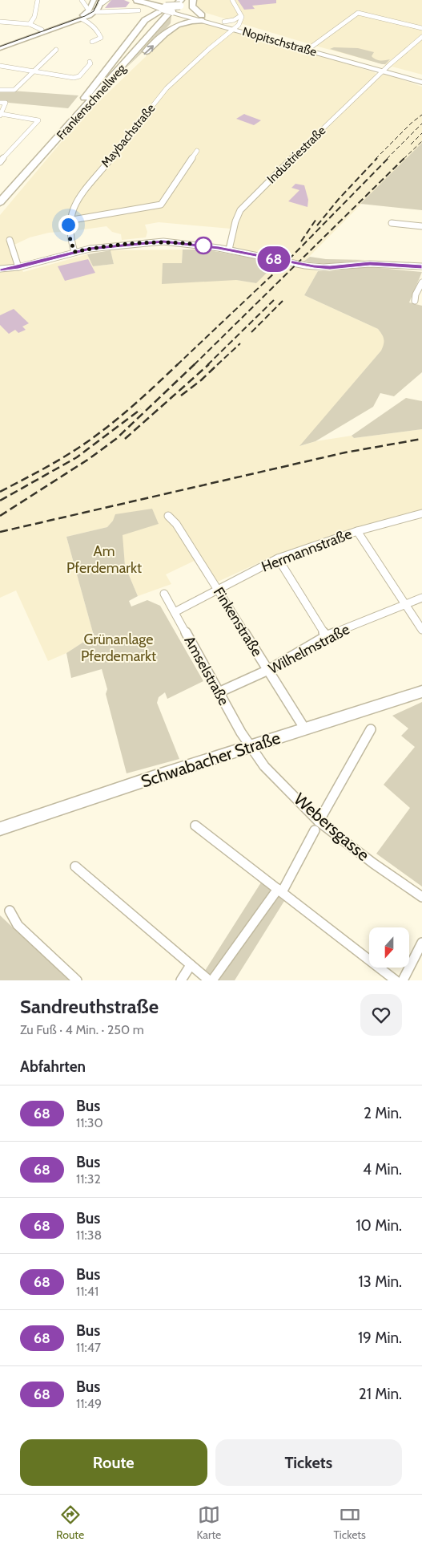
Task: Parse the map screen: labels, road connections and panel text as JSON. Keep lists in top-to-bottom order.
{
  "streets": {
    "highway": ["Frankenschnellweg"],
    "main road": ["Nopitschstraße", "Schwabacher Straße"],
    "street": [
      "Maybachstraße",
      "Industriestraße",
      "Hermannstraße",
      "Finkenstraße",
      "Wilhelmstraße",
      "Amselstraße",
      "Webersgasse"
    ]
  },
  "crossings": [
    ["Nopitschstraße", "Maybachstraße"],
    ["Nopitschstraße", "Industriestraße"],
    ["Hermannstraße", "Finkenstraße"],
    ["Hermannstraße", "Amselstraße"],
    ["Finkenstraße", "Wilhelmstraße"],
    ["Finkenstraße", "Schwabacher Straße"],
    ["Wilhelmstraße", "Amselstraße"],
    ["Amselstraße", "Schwabacher Straße"],
    ["Amselstraße", "Webersgasse"],
    ["Schwabacher Straße", "Webersgasse"]
  ],
  "parks": ["Am Pferdemarkt", "Grünanlage Pferdemarkt"],
  "lines": ["bus line 68"],
  "north": "bottom",
  "page": {
    "on_map": "68",
    "heading": [
      ["Sandreuthstraße", "Zu Fuß · 4 Min. · 250 m"],
      "Abfahrten"
    ],
    "list": [
      {
        "mark": "68",
        "name": "Bus",
        "note": "11:30",
        "value": "2 Min."
      },
      {
        "mark": "68",
        "name": "Bus",
        "note": "11:32",
        "value": "4 Min."
      },
      {
        "mark": "68",
        "name": "Bus",
        "note": "11:38",
        "value": "10 Min."
      },
      {
        "mark": "68",
        "name": "Bus",
        "note": "11:41",
        "value": "13 Min."
      },
      {
        "mark": "68",
        "name": "Bus",
        "note": "11:47",
        "value": "19 Min."
      },
      {
        "mark": "68",
        "name": "Bus",
        "note": "11:49",
        "value": "21 Min."
      }
    ],
    "buttons": ["Route", "Tickets"],
    "tabs": ["Route", "Karte", "Tickets"]
  }
}
